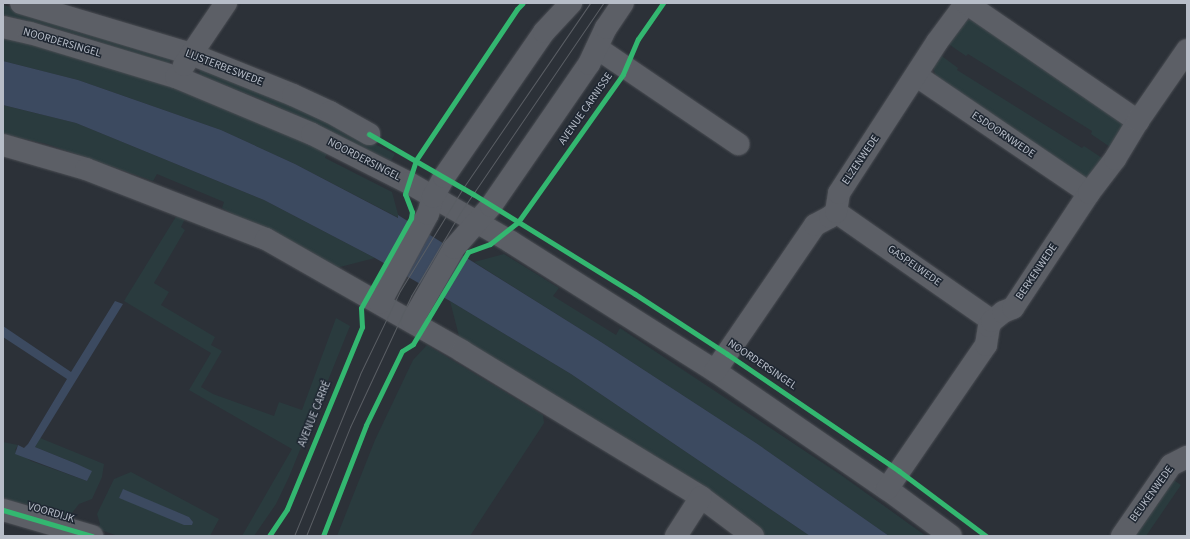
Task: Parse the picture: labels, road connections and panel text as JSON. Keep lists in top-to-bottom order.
{
  "streets": {
    "street": [
      "NOORDERSINGEL",
      "LIJSTERBESWEDE",
      "AVENUE CARNISSE",
      "ESDOORNWEDE",
      "ELZENWEDE",
      "GASPELWEDE",
      "BERKENWEDE",
      "BEUKENWEDE",
      "VOORDIJK"
    ],
    "cycle path": ["AVENUE CARRÉ"]
  },
  "crossings": [
    ["NOORDERSINGEL", "AVENUE CARNISSE"],
    ["ESDOORNWEDE", "ELZENWEDE"],
    ["ESDOORNWEDE", "BERKENWEDE"],
    ["ELZENWEDE", "GASPELWEDE"],
    ["GASPELWEDE", "BERKENWEDE"]
  ]
}
